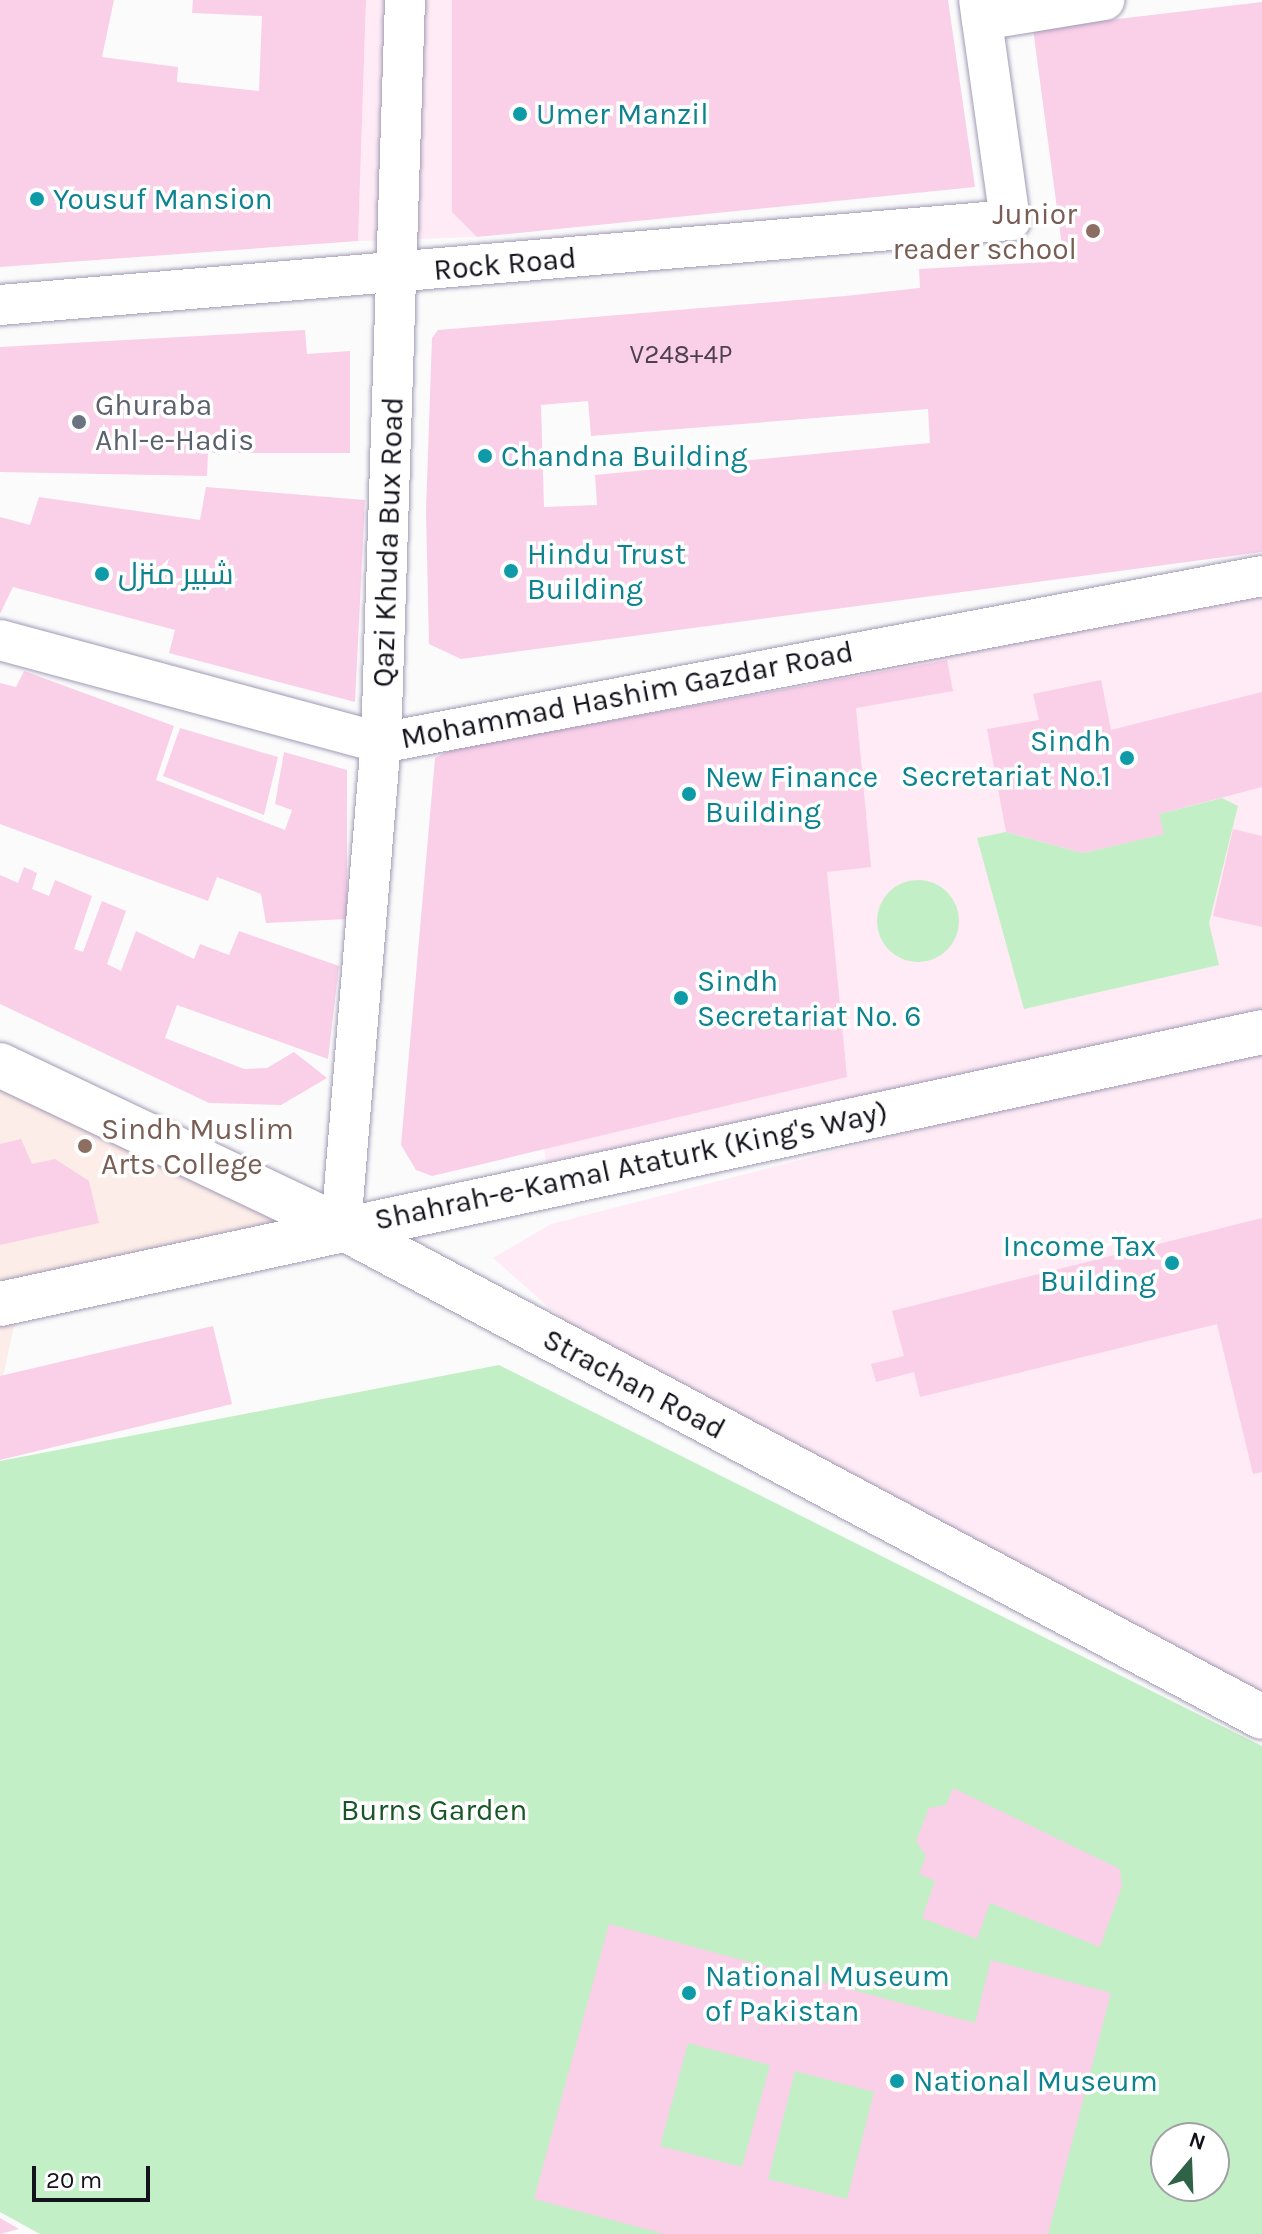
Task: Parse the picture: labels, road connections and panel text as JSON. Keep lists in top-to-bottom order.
{
  "streets": {
    "main road": ["Shahrah-e-Kamal Ataturk (King's Way)", "Strachan Road"],
    "street": ["Rock Road", "Qazi Khuda Bux Road", "Mohammad Hashim Gazdar Road"]
  },
  "crossings": [
    ["Rock Road", "Qazi Khuda Bux Road"],
    ["Qazi Khuda Bux Road", "Mohammad Hashim Gazdar Road"],
    ["Qazi Khuda Bux Road", "Shahrah-e-Kamal Ataturk (King's Way)"],
    ["Qazi Khuda Bux Road", "Strachan Road"],
    ["Shahrah-e-Kamal Ataturk (King's Way)", "Strachan Road"]
  ],
  "parks": ["Burns Garden"],
  "places": [
    "Umer Manzil",
    "Yousuf Mansion",
    "Junior reader school",
    "Ghuraba Ahl-e-Hadis",
    "Chandna Building",
    "Hindu Trust Building",
    "شبیر منزل",
    "Sindh Secretariat No.1",
    "New Finance Building",
    "Sindh Secretariat No. 6",
    "Sindh Muslim Arts College",
    "Income Tax Building",
    "National Museum of Pakistan",
    "National Museum"
  ],
  "house_numbers": ["V248+4P"],
  "scale_bar": "20 m",
  "north": "top"
}
